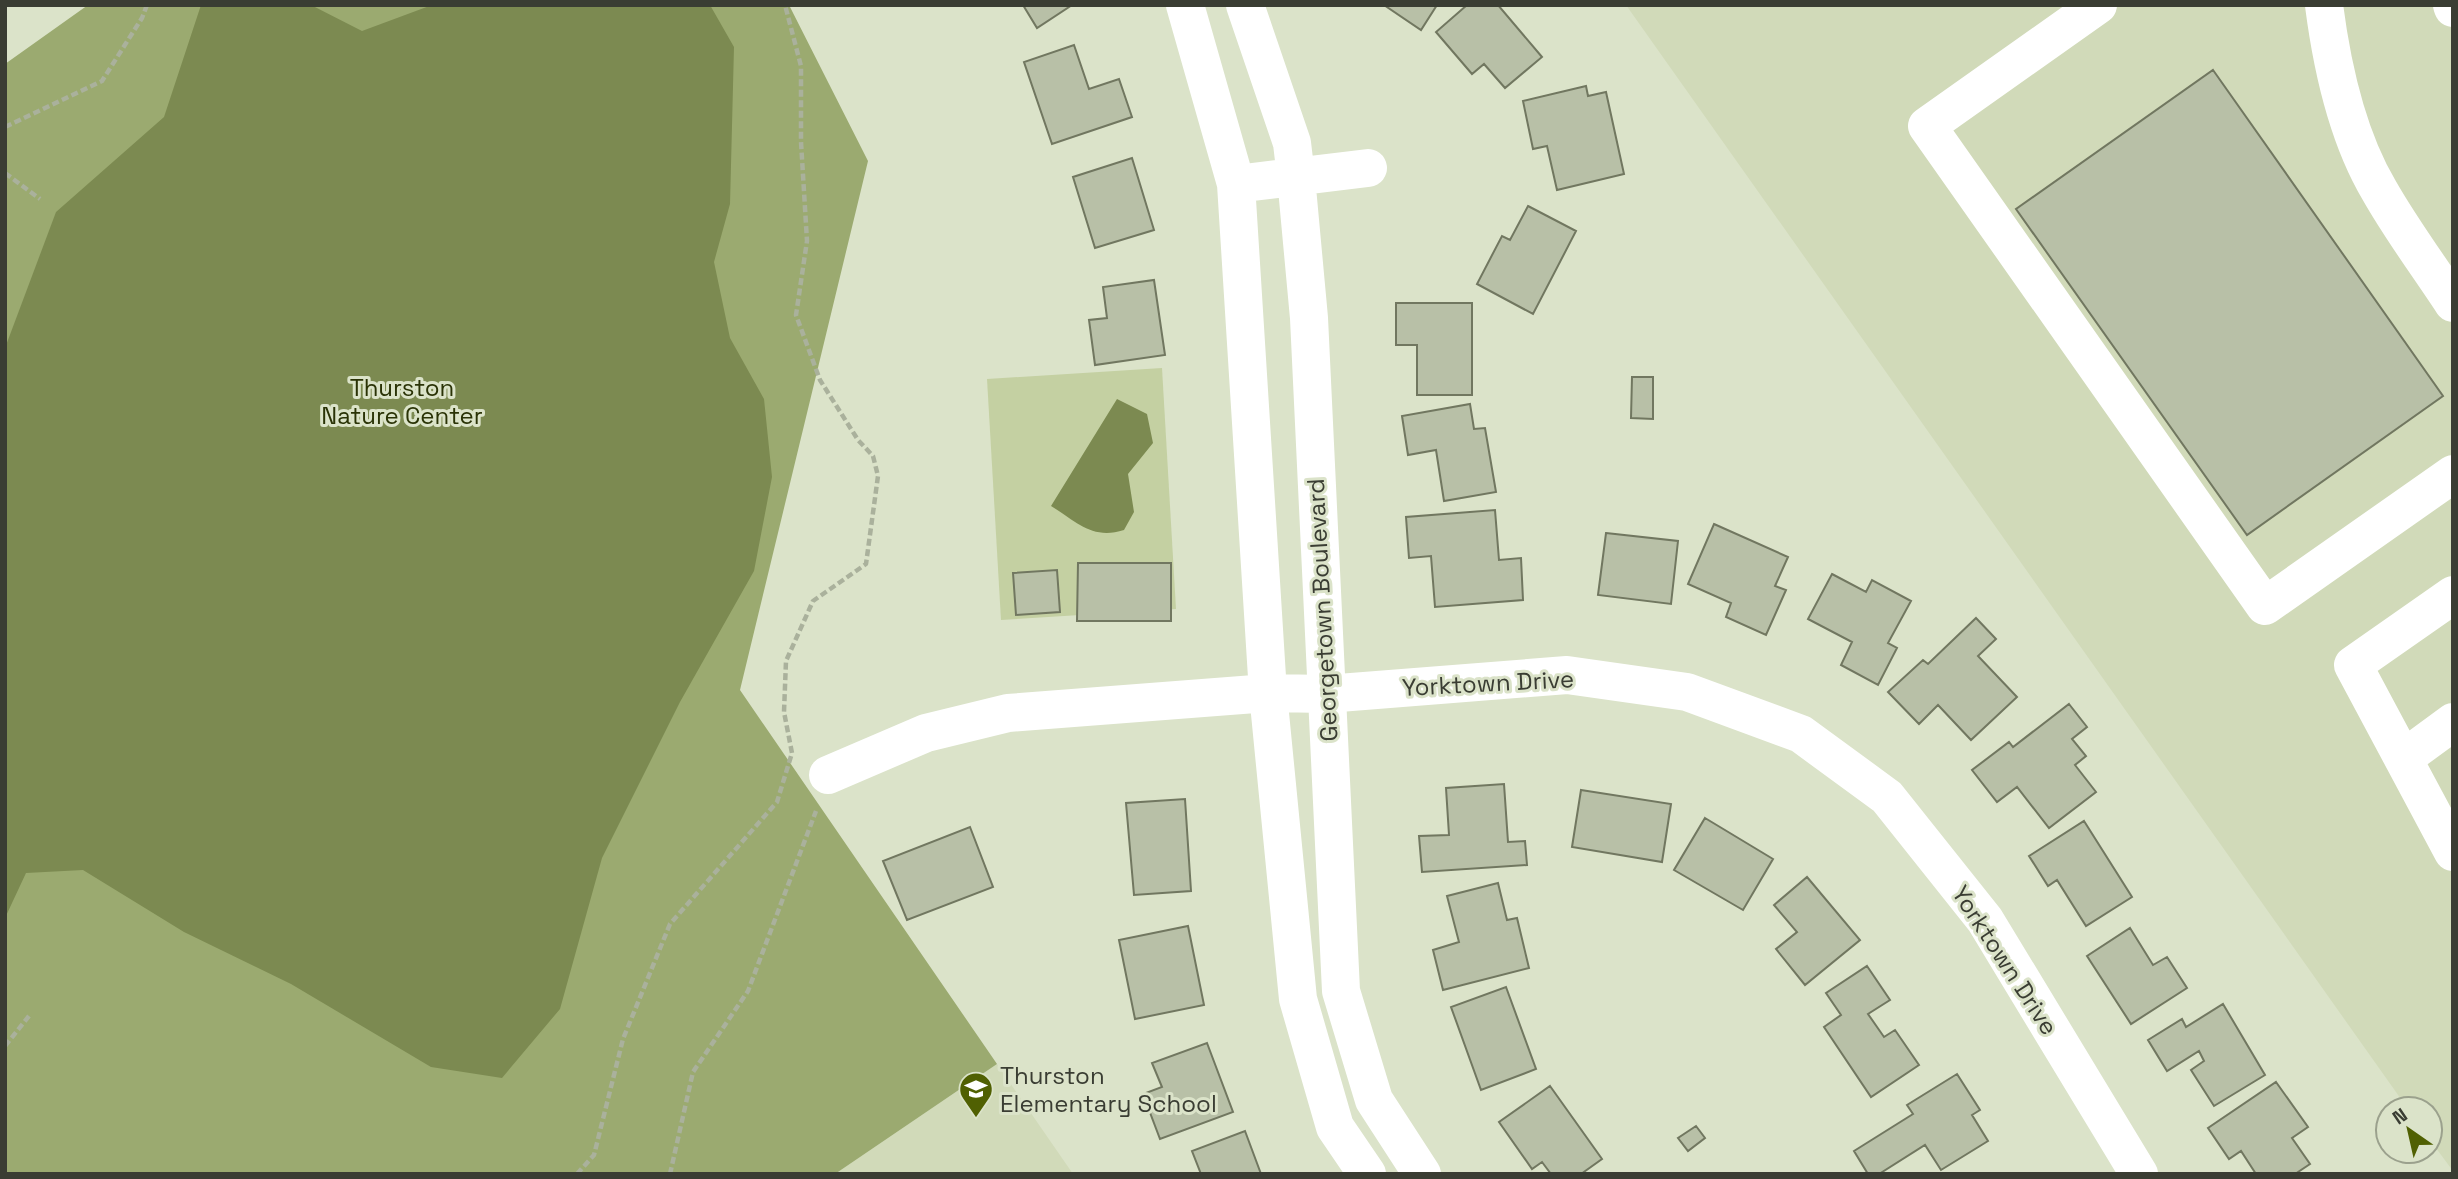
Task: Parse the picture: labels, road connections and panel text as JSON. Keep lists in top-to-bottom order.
{
  "streets": {
    "street": ["Georgetown Boulevard", "Yorktown Drive"]
  },
  "crossings": [
    ["Georgetown Boulevard", "Yorktown Drive"]
  ],
  "parks": ["Thurston Nature Center"],
  "places": {
    "school or university": ["Thurston Elementary School"]
  },
  "north": "top left"
}
